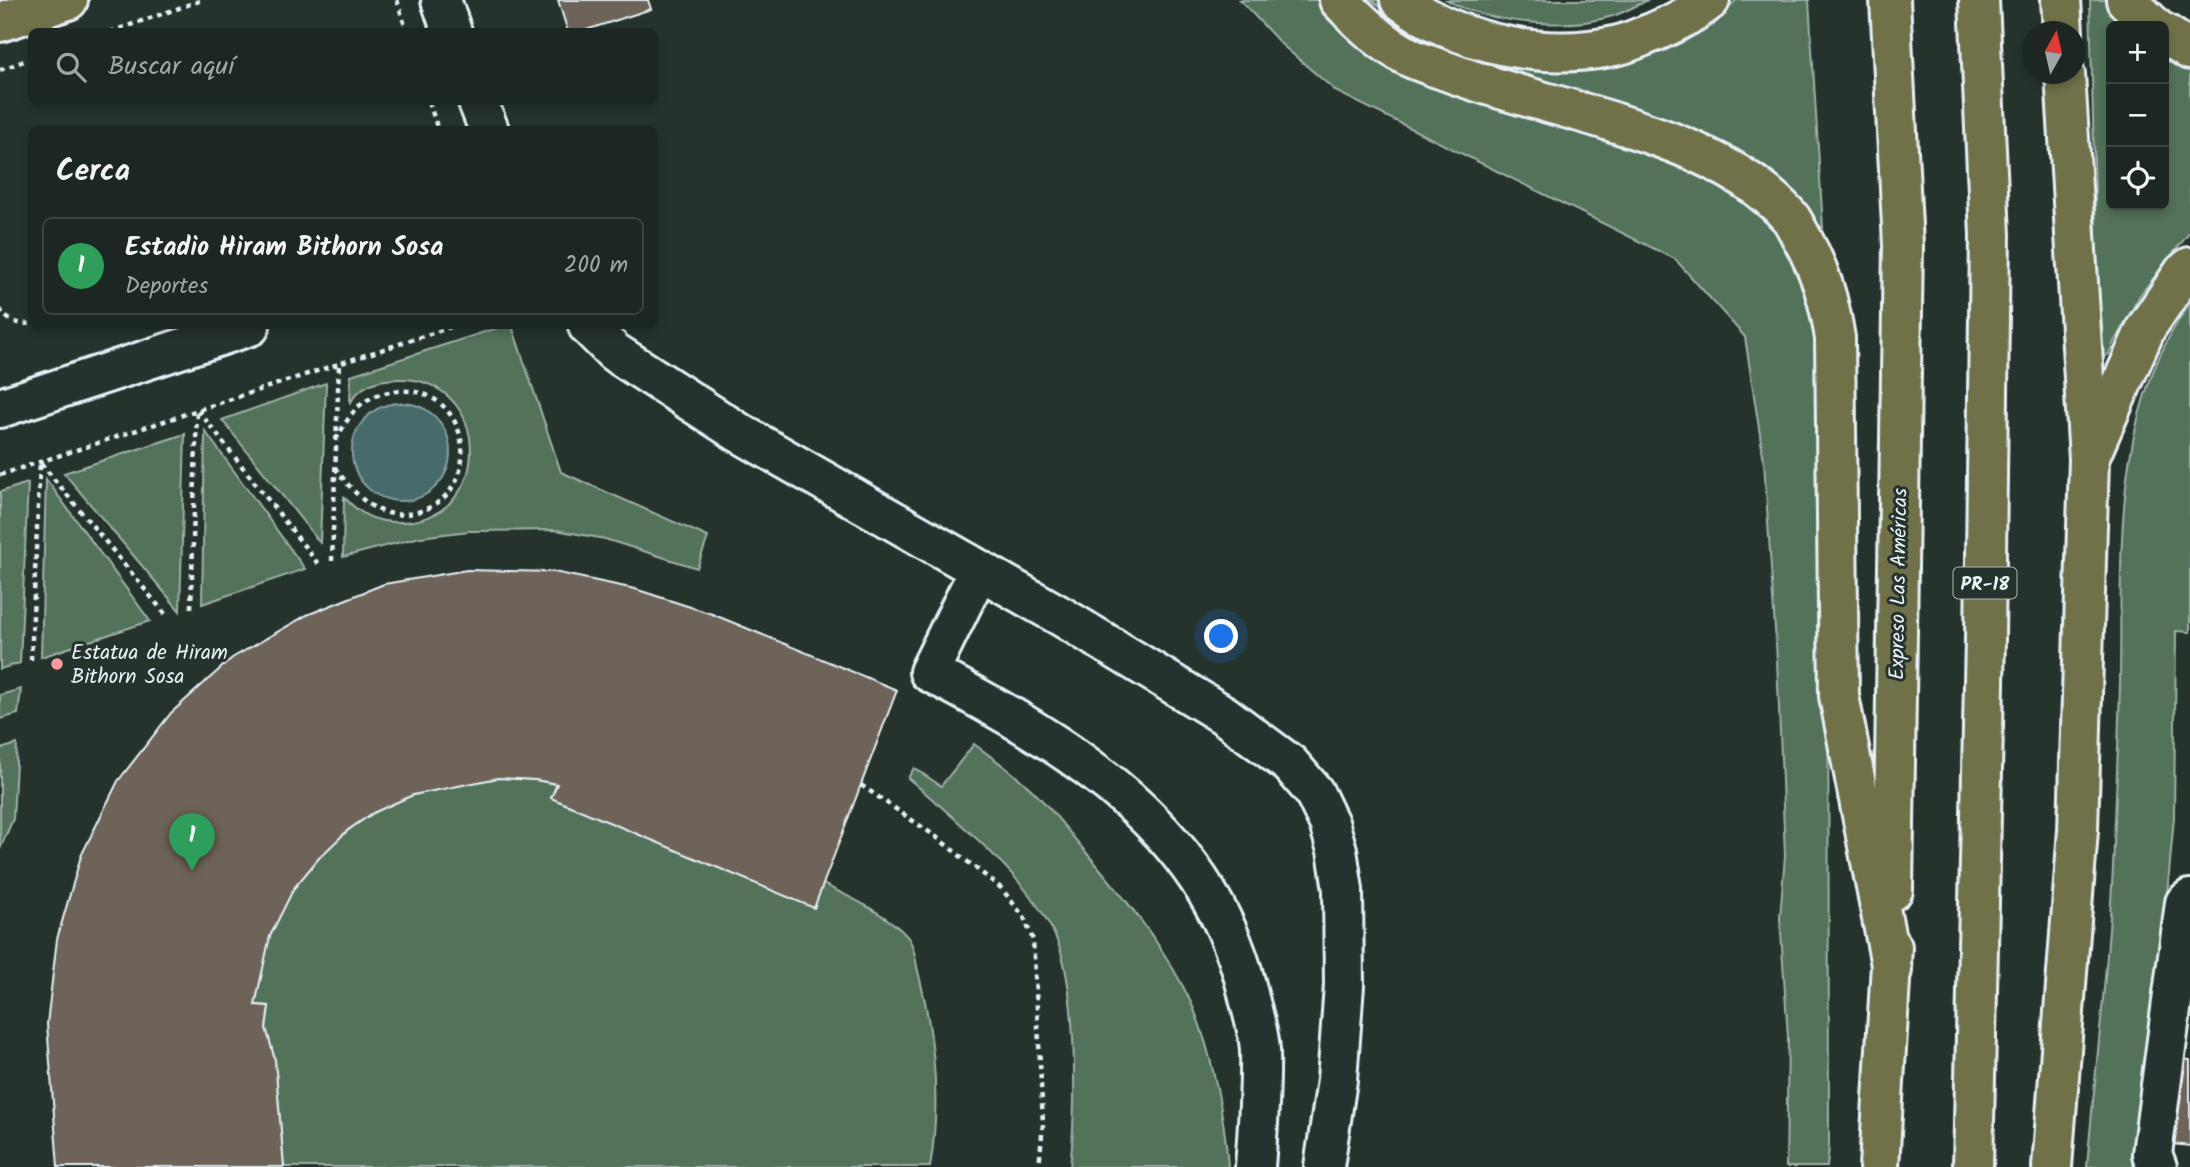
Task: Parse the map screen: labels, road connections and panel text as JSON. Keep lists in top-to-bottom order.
{
  "streets": {
    "main road": ["PR-18", "Expreso Las Américas"]
  },
  "places": ["Estatua de Hiram Bithorn Sosa"],
  "north": "top",
  "page": {
    "map_buttons": ["+", "−"],
    "search": "Buscar aquí",
    "heading": "Cerca",
    "list": [
      {
        "mark": "1",
        "name": "Estadio Hiram Bithorn Sosa",
        "note": "Deportes",
        "value": "200 m"
      }
    ],
    "pins": "1"
  }
}
